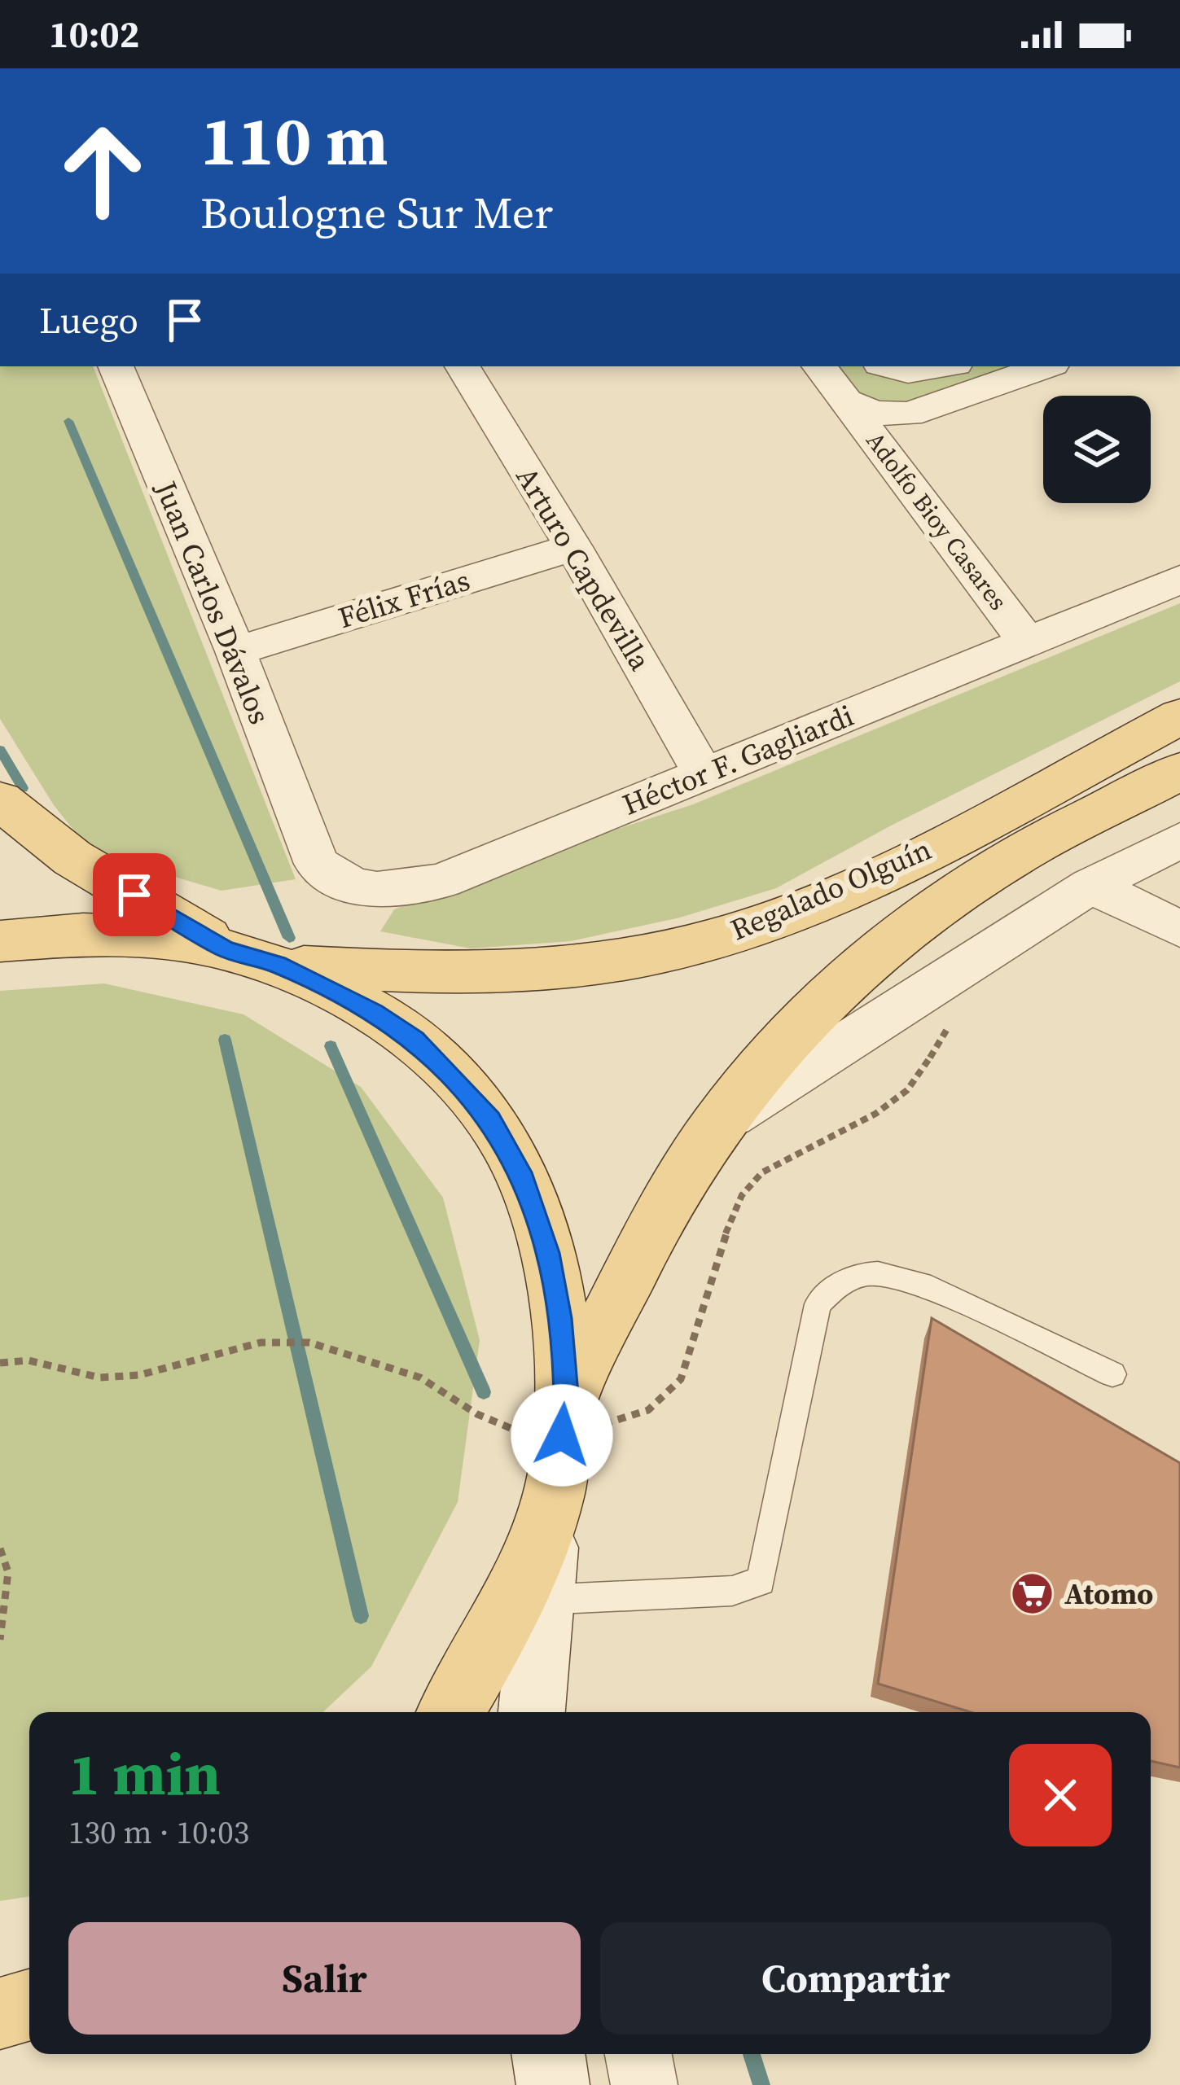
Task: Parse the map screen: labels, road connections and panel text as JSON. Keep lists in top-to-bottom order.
{
  "streets": {
    "main road": ["Regalado Olguín"],
    "street": [
      "Adolfo Bioy Casares",
      "Arturo Capdevilla",
      "Félix Frías",
      "Juan Carlos Dávalos",
      "Héctor F. Gagliardi"
    ]
  },
  "crossings": [
    ["Adolfo Bioy Casares", "Héctor F. Gagliardi"],
    ["Arturo Capdevilla", "Félix Frías"],
    ["Arturo Capdevilla", "Héctor F. Gagliardi"],
    ["Félix Frías", "Juan Carlos Dávalos"],
    ["Juan Carlos Dávalos", "Héctor F. Gagliardi"]
  ],
  "places": {
    "supermarket": ["Atomo"]
  },
  "page": {
    "status": "10:02",
    "turn": ["110 m", "Boulogne Sur Mer"],
    "then": "Luego",
    "heading": ["1 min", "130 m · 10:03"],
    "buttons": ["Salir", "Compartir"]
  }
}
